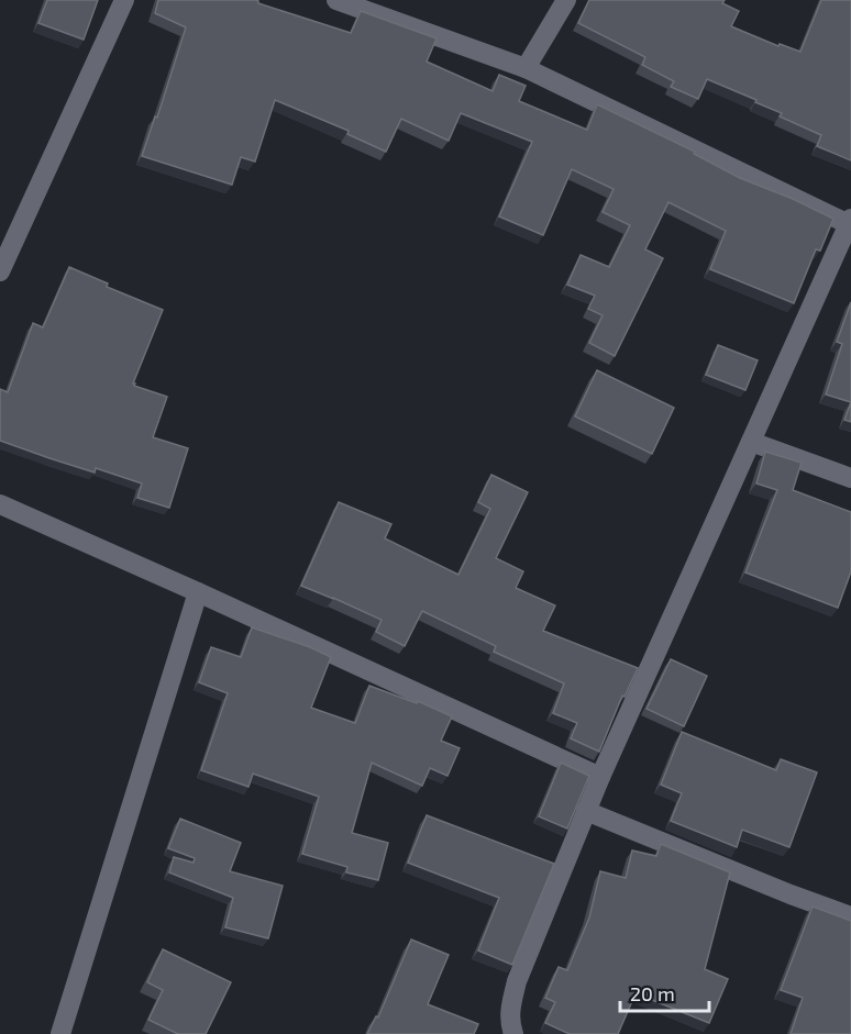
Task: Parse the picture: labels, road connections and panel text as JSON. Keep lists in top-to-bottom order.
{
  "scale_bar": "20 m"
}
